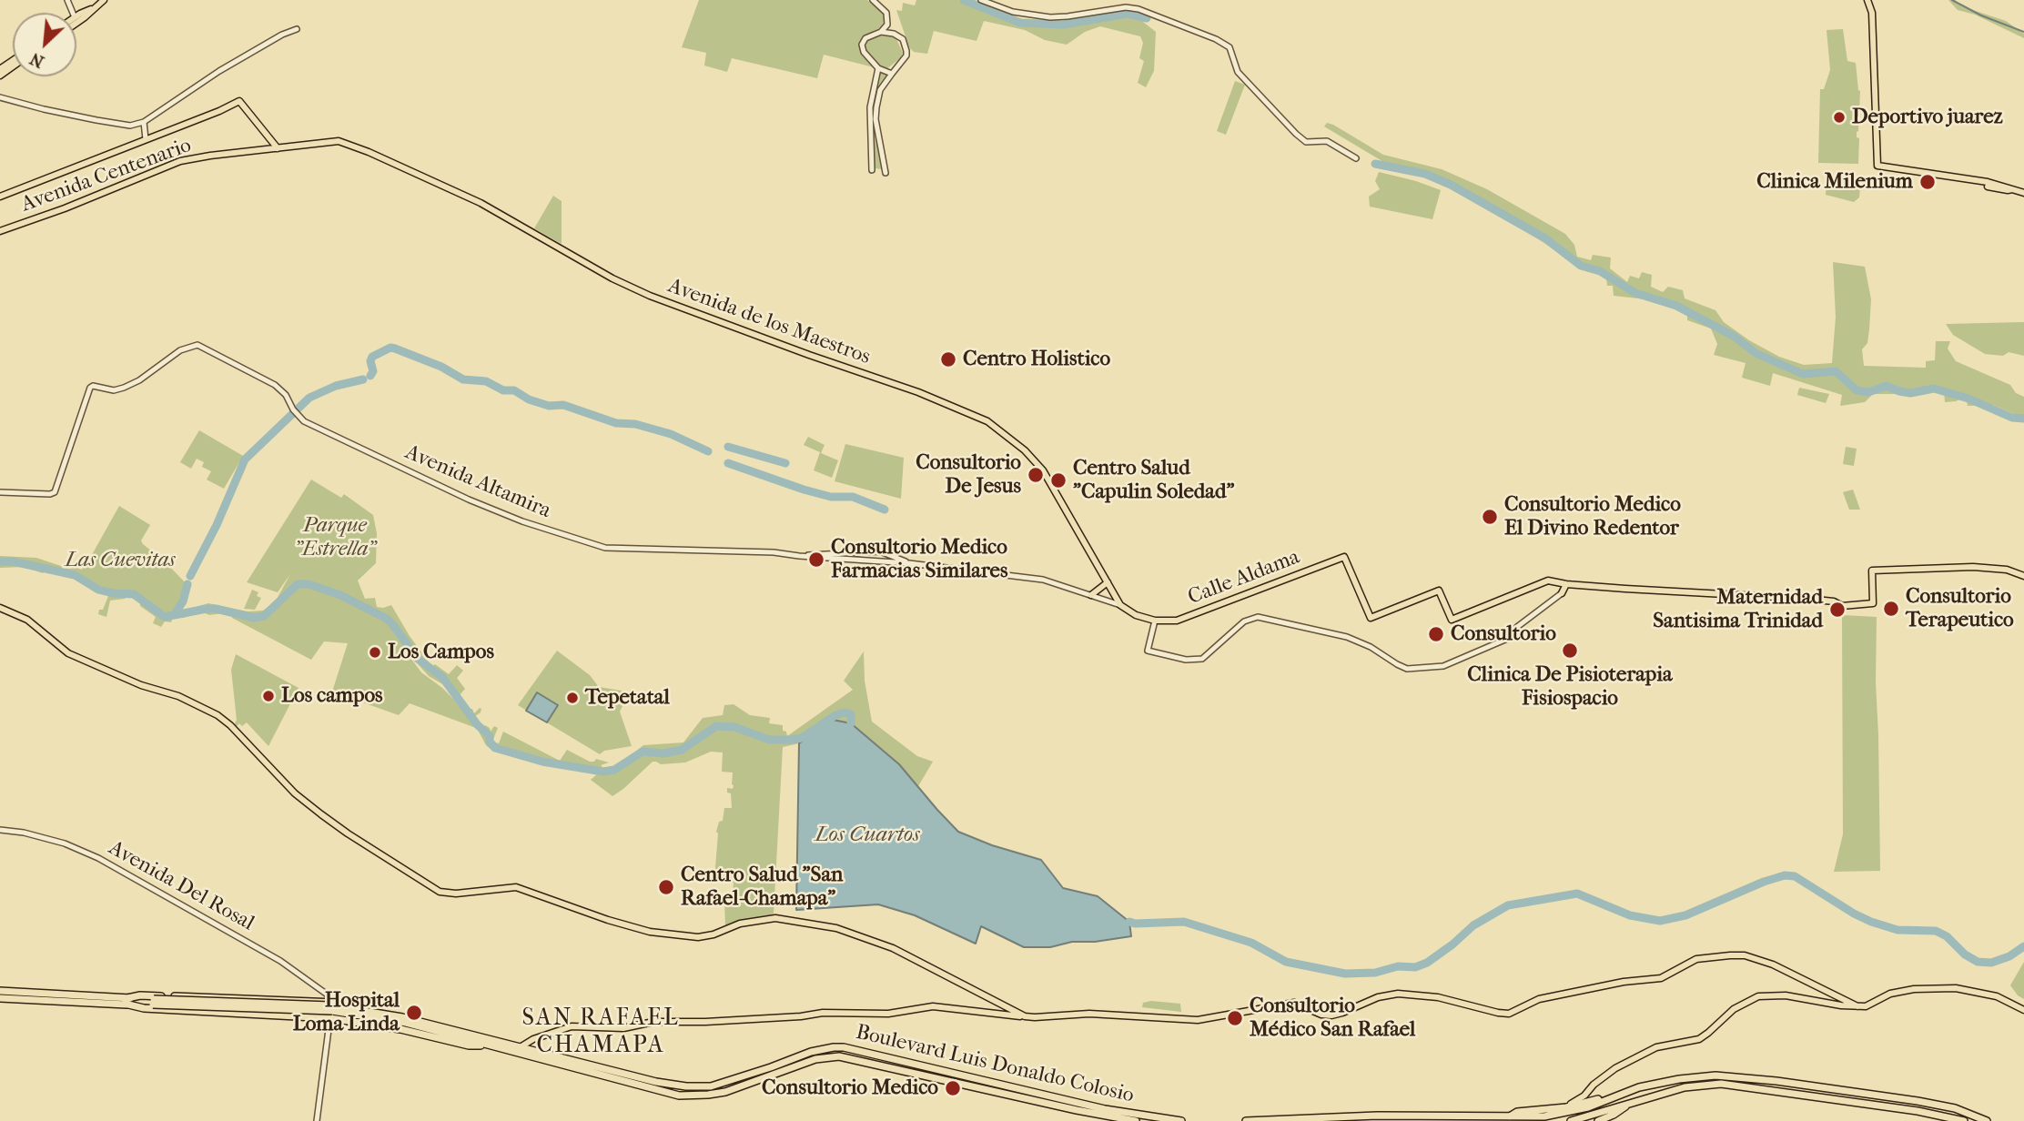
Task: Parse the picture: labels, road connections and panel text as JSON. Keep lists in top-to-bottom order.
{
  "streets": {
    "highway": ["Boulevard Luis Donaldo Colosio"],
    "main road": [
      "Avenida Centenario",
      "Avenida de los Maestros",
      "Avenida Altamira",
      "Calle Aldama"
    ],
    "street": ["Avenida Del Rosal"]
  },
  "crossings": [
    ["Avenida Centenario", "Avenida de los Maestros"],
    ["Avenida de los Maestros", "Avenida Altamira"],
    ["Avenida Altamira", "Calle Aldama"]
  ],
  "districts": ["SAN RAFAEL CHAMAPA"],
  "water": ["Los Cuartos"],
  "parks": ["Parque \"Estrella\"", "Las Cuevitas"],
  "places": [
    "Deportivo juarez",
    "Clinica Milenium",
    "Centro Holistico",
    "Consultorio De Jesus",
    "Centro Salud \"Capulin Soledad\"",
    "Consultorio Medico El Divino Redentor",
    "Consultorio Medico Farmacias Similares",
    "Consultorio Terapeutico",
    "Maternidad Santisima Trinidad",
    "Consultorio",
    "Clinica De Pisioterapia Fisiospacio",
    "Los Campos",
    "Los campos",
    "Tepetatal",
    "Centro Salud \"San Rafael-Chamapa\"",
    "Hospital Loma Linda",
    "Consultorio Médico San Rafael",
    "Consultorio Medico"
  ],
  "north": "bottom left"
}
